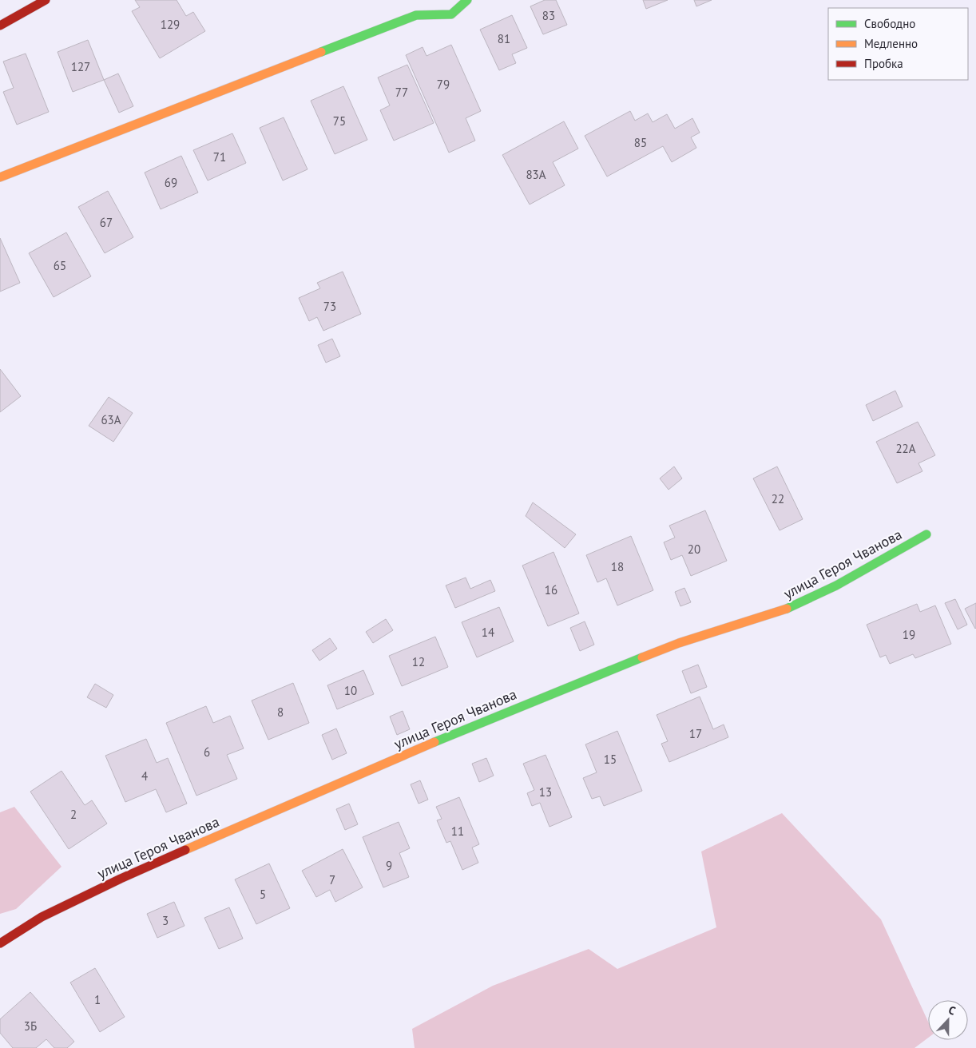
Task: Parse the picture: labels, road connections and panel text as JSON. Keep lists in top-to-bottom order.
{
  "streets": {
    "street": ["улица Героя Чванова"]
  },
  "house_numbers": [
    "83",
    "129",
    "81",
    "127",
    "79",
    "77",
    "75",
    "85",
    "71",
    "83А",
    "69",
    "67",
    "65",
    "73",
    "63А",
    "22А",
    "22",
    "20",
    "18",
    "16",
    "14",
    "19",
    "12",
    "10",
    "8",
    "17",
    "6",
    "15",
    "4",
    "13",
    "2",
    "11",
    "9",
    "7",
    "5",
    "3",
    "1",
    "3Б"
  ],
  "legend": ["Свободно", "Медленно", "Пробка"],
  "north": "top"
}
